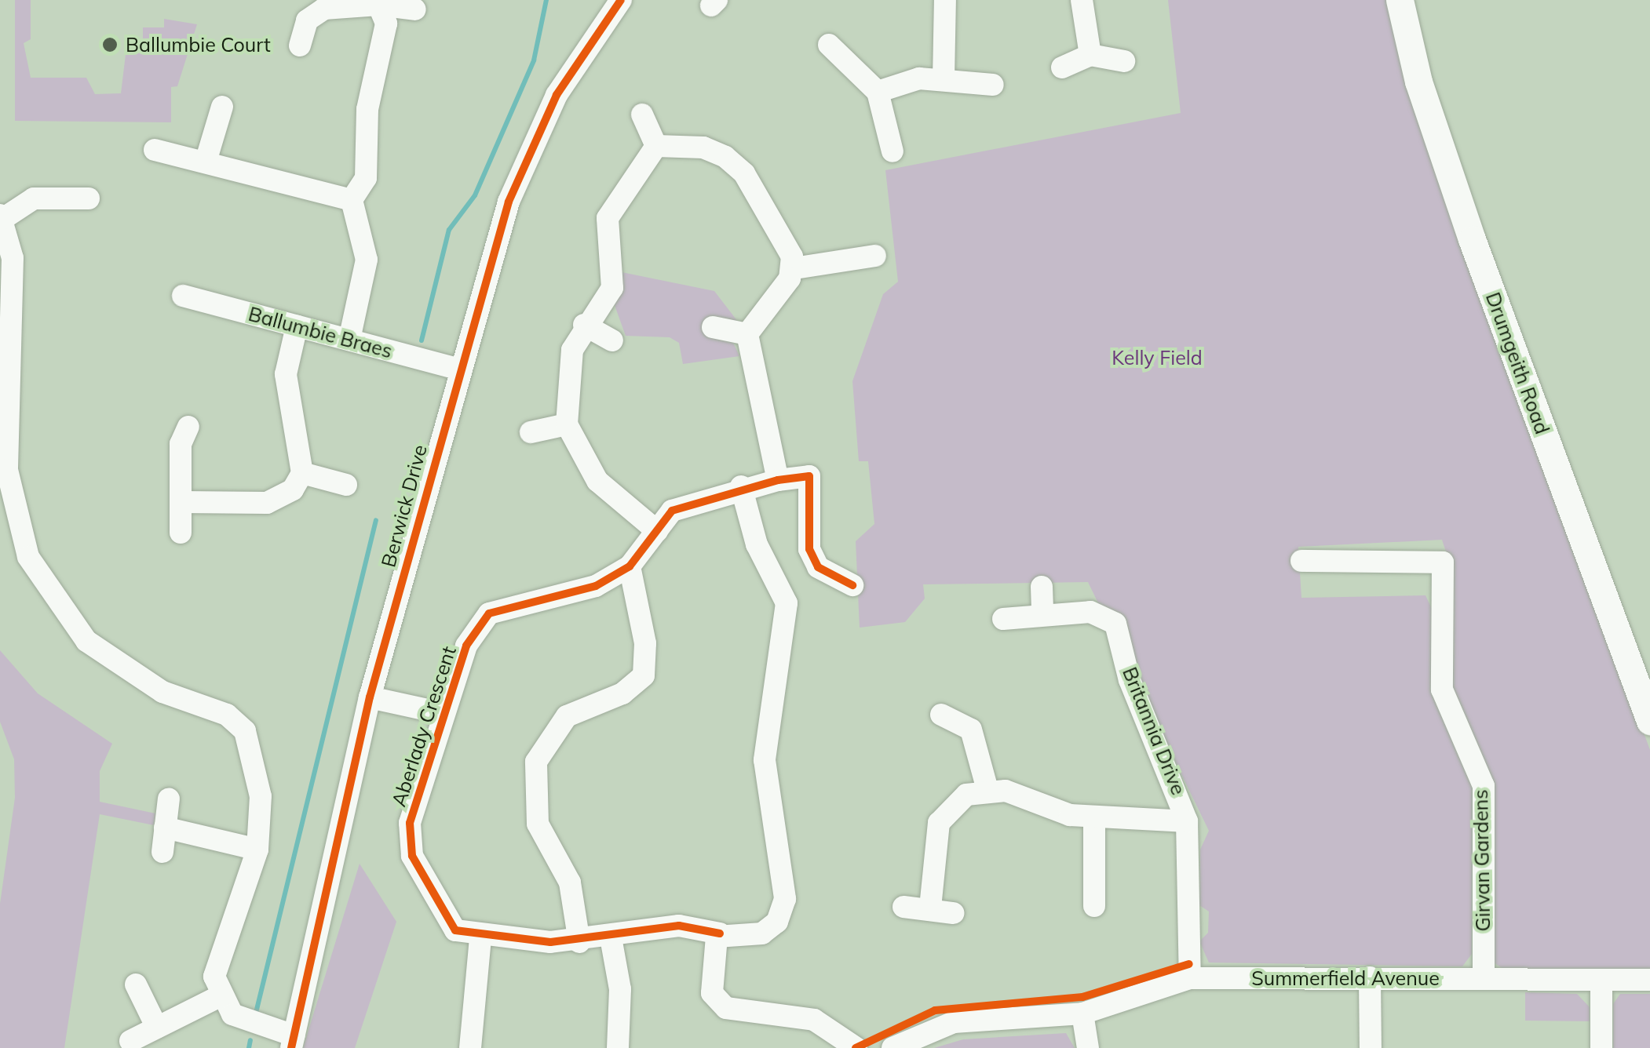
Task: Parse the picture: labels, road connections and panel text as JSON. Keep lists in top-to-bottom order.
{
  "streets": {
    "main road": ["Drumgeith Road"],
    "street": [
      "Ballumbie Braes",
      "Berwick Drive",
      "Aberlady Crescent",
      "Britannia Drive",
      "Girvan Gardens",
      "Summerfield Avenue"
    ]
  },
  "crossings": [
    ["Ballumbie Braes", "Berwick Drive"],
    ["Berwick Drive", "Aberlady Crescent"],
    ["Girvan Gardens", "Summerfield Avenue"]
  ],
  "parks": ["Kelly Field"],
  "places": ["Ballumbie Court"]
}
